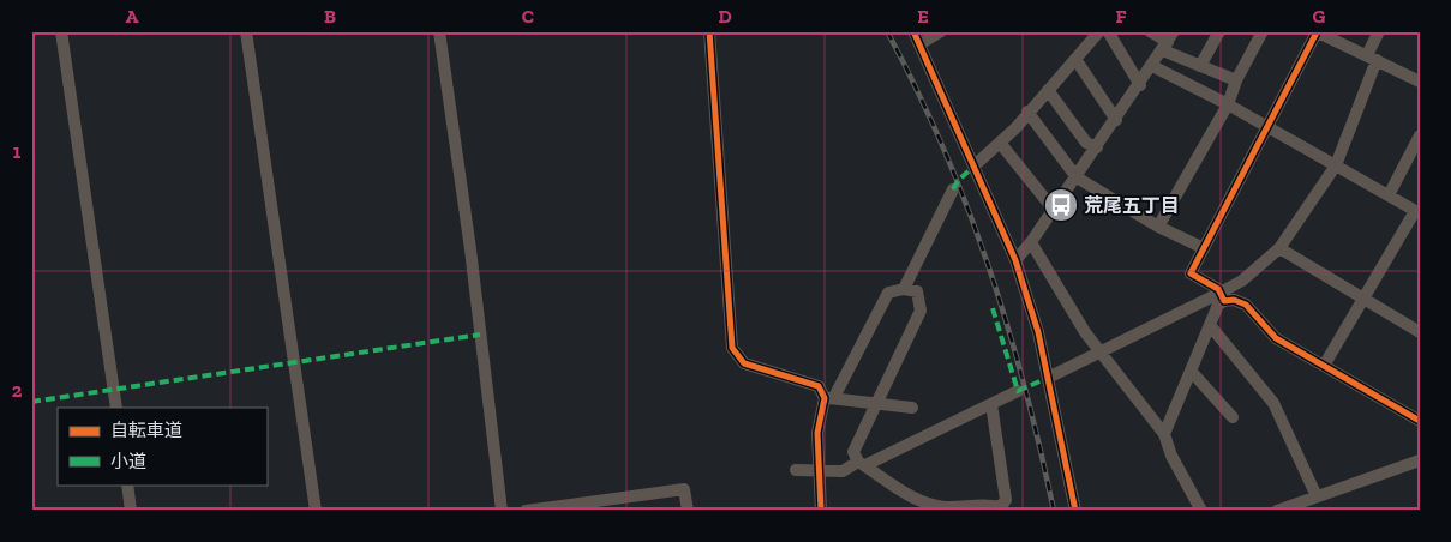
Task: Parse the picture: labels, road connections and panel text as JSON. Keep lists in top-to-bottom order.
{
  "places": {
    "bus stop": ["荒尾五丁目"]
  },
  "legend": ["自転車道", "小道"],
  "grid": {
    "columns": [
      "A",
      "B",
      "C",
      "D",
      "E",
      "F",
      "G"
    ],
    "rows": ["1", "2"]
  }
}
